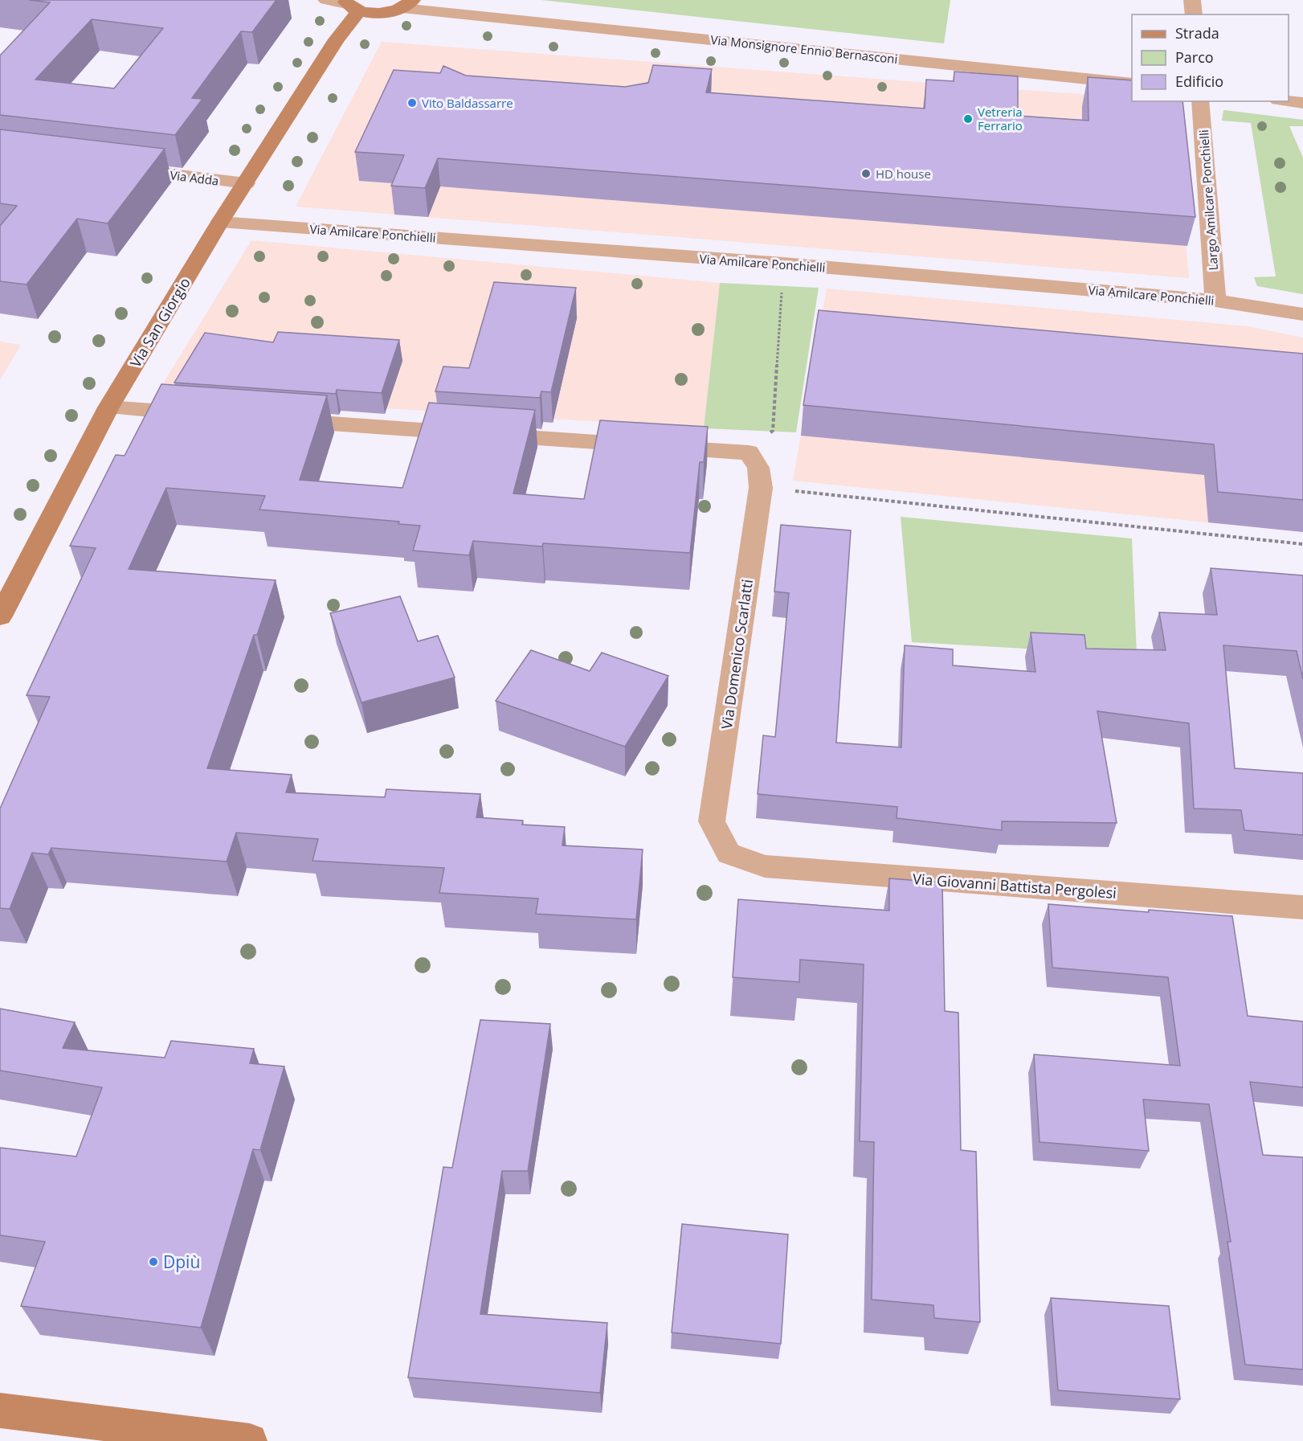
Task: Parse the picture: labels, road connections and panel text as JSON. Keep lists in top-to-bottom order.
{
  "streets": {
    "street": [
      "Via Monsignore Ennio Bernasconi",
      "Via Adda",
      "Largo Amilcare Ponchielli",
      "Via Amilcare Ponchielli",
      "Via San Giorgio",
      "Via Domenico Scarlatti",
      "Via Giovanni Battista Pergolesi"
    ]
  },
  "crossings": [
    ["Via Monsignore Ennio Bernasconi", "Via San Giorgio"],
    ["Via Adda", "Via San Giorgio"],
    ["Largo Amilcare Ponchielli", "Via Amilcare Ponchielli"],
    ["Via Amilcare Ponchielli", "Via San Giorgio"],
    ["Via Domenico Scarlatti", "Via Giovanni Battista Pergolesi"]
  ],
  "places": [
    "Vito Baldassarre",
    "Vetreria Ferrario",
    "HD house",
    "Dpiù"
  ],
  "legend": ["Strada", "Parco", "Edificio"]
}
